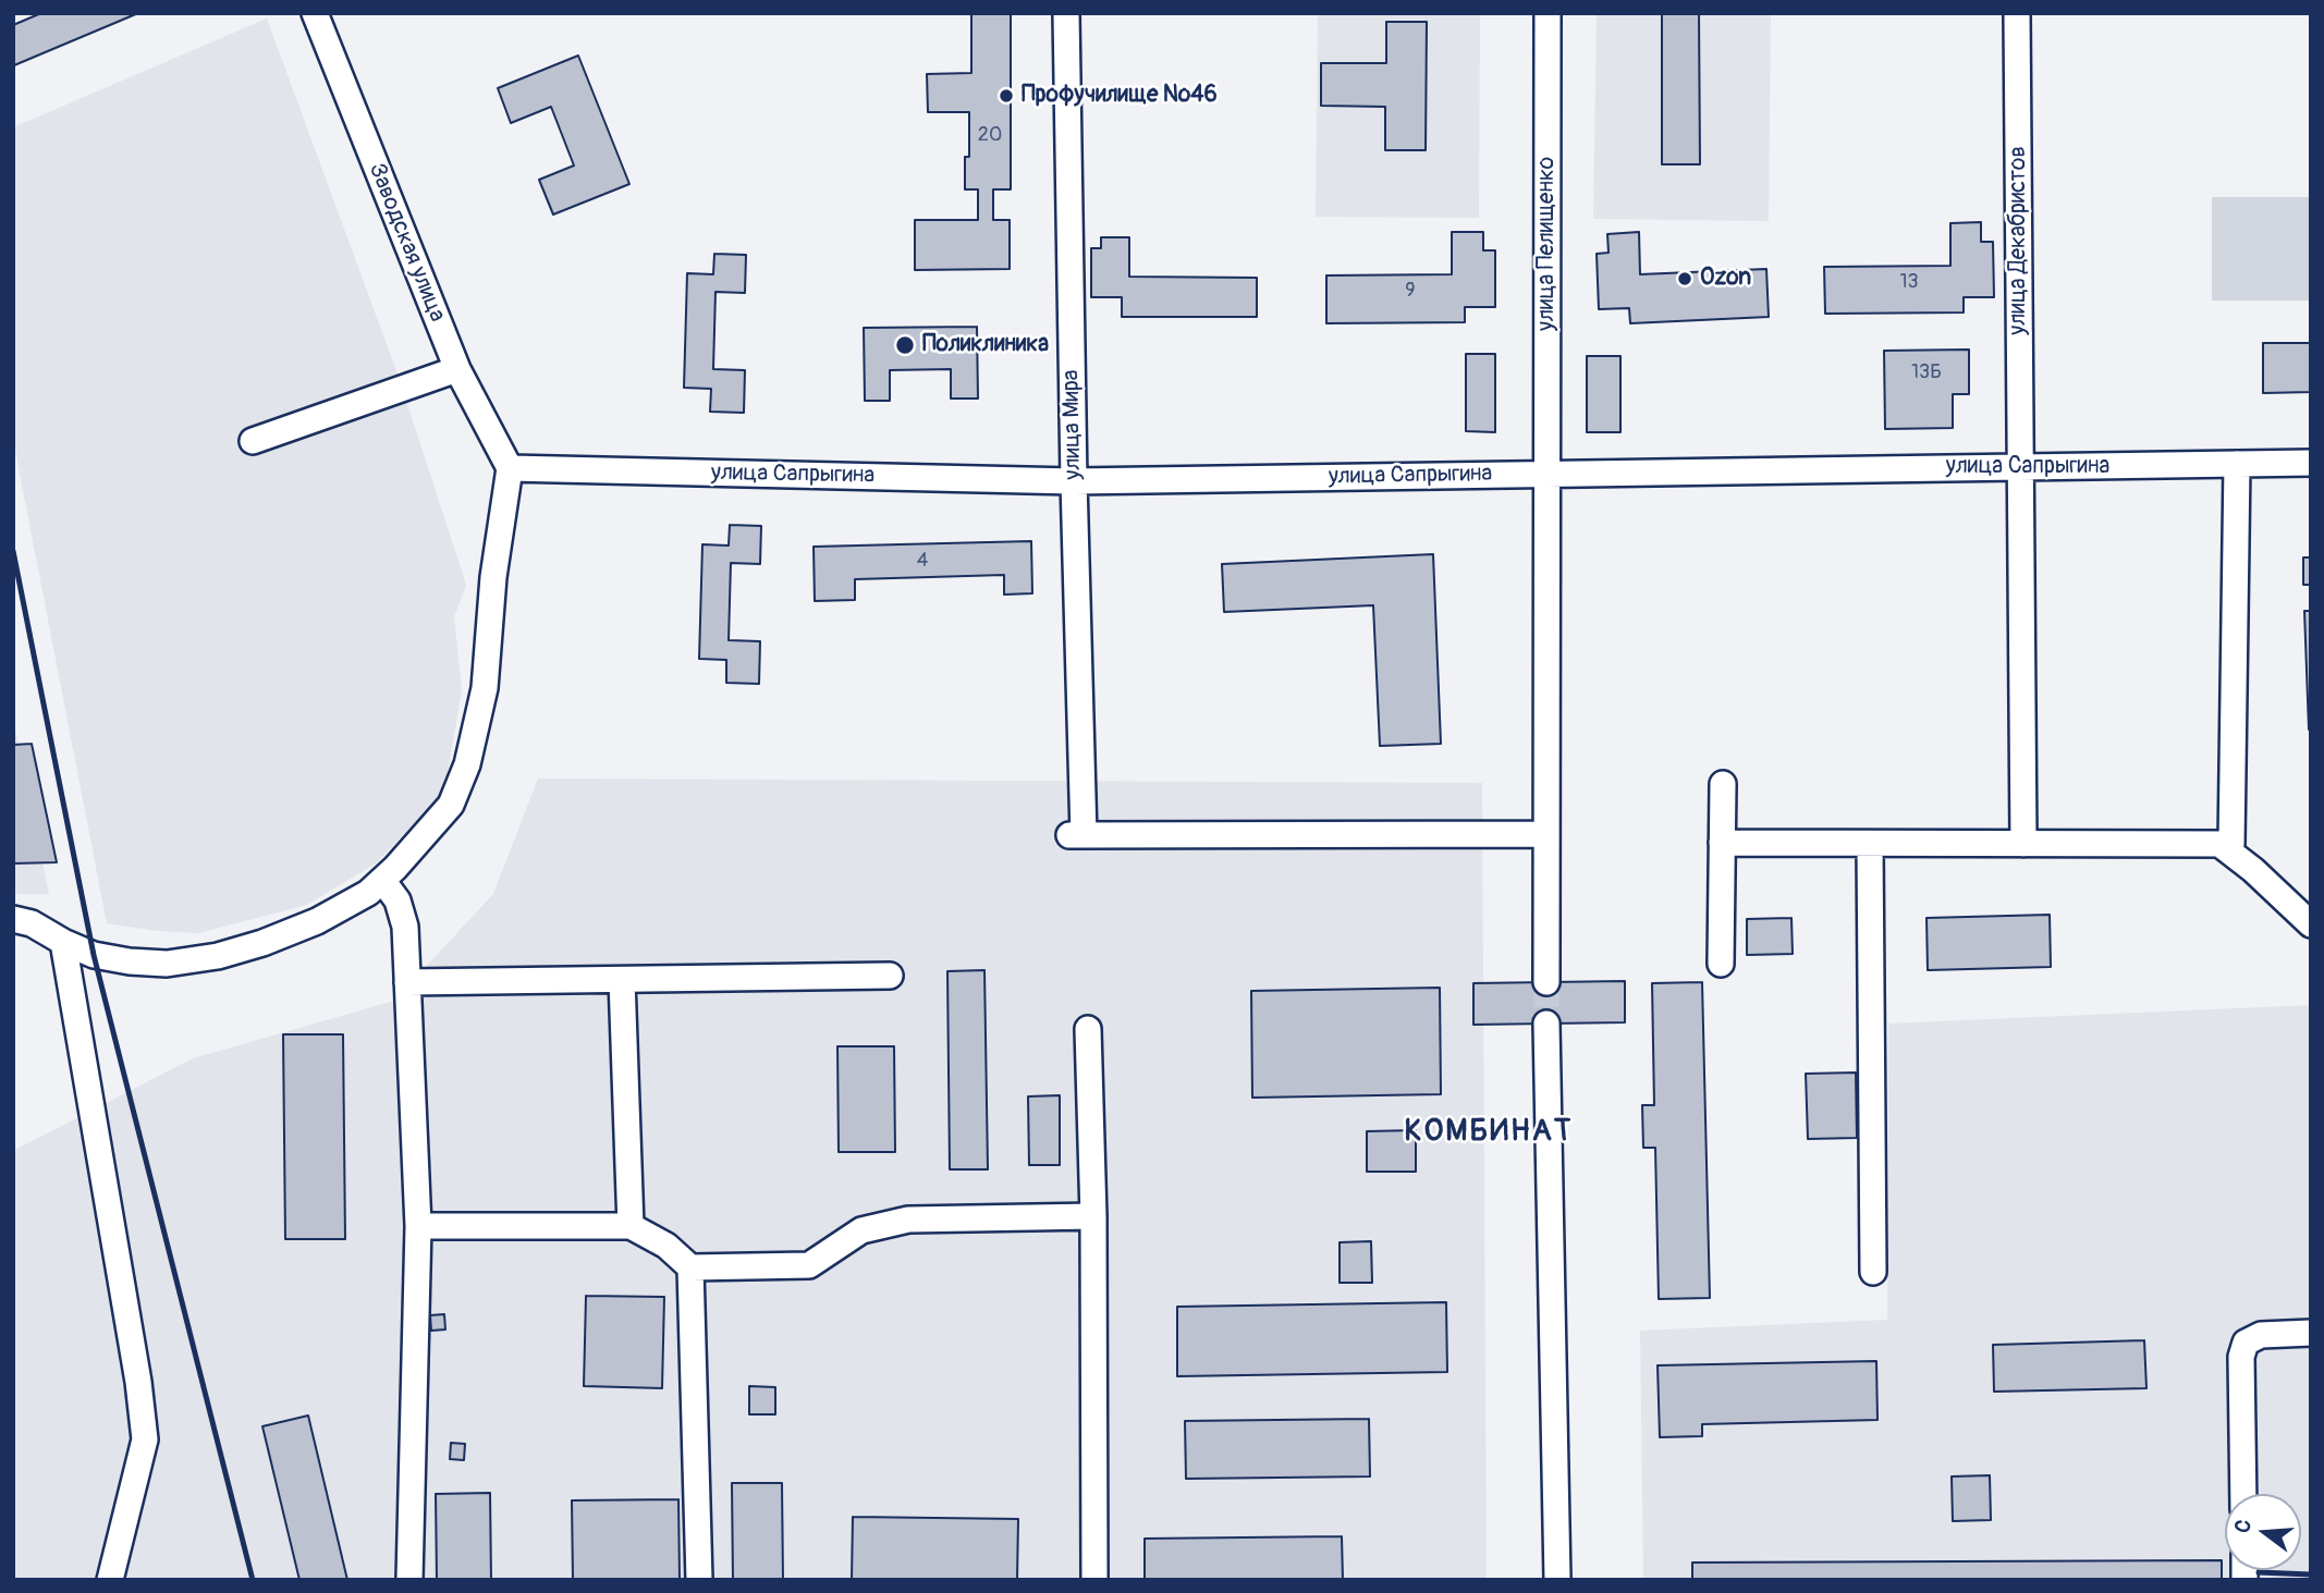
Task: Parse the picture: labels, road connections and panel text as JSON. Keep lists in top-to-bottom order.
{
  "streets": {
    "street": [
      "улица Декабристов",
      "Заводская улица",
      "улица Пелищенко",
      "улица Мира",
      "улица Сапрыгина"
    ]
  },
  "crossings": [
    ["улица Декабристов", "улица Сапрыгина"],
    ["Заводская улица", "улица Сапрыгина"],
    ["улица Пелищенко", "улица Мира"],
    ["улица Пелищенко", "улица Сапрыгина"],
    ["улица Мира", "улица Сапрыгина"]
  ],
  "districts": ["КОМБИНАТ"],
  "places": ["Профучилище №46", "Ozon", "Поликлиника"],
  "house_numbers": [
    "20",
    "13",
    "9",
    "13Б",
    "4"
  ],
  "north": "left"
}
